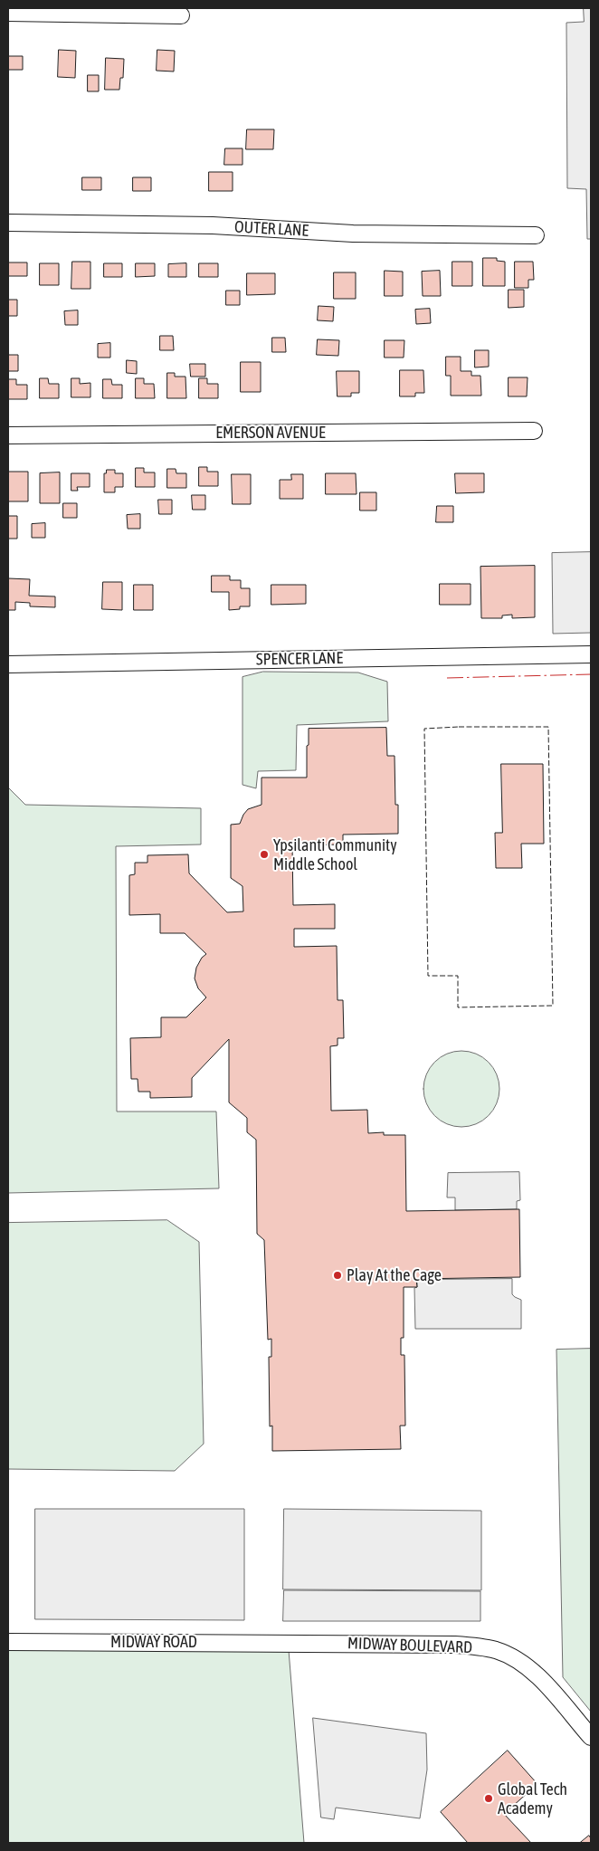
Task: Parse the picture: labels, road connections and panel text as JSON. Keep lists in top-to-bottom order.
{
  "streets": {
    "street": [
      "OUTER LANE",
      "EMERSON AVENUE",
      "SPENCER LANE",
      "MIDWAY ROAD",
      "MIDWAY BOULEVARD"
    ]
  },
  "crossings": [
    ["MIDWAY ROAD", "MIDWAY BOULEVARD"]
  ],
  "places": ["Ypsilanti Community Middle School", "Play At the Cage", "Global Tech Academy"]
}
